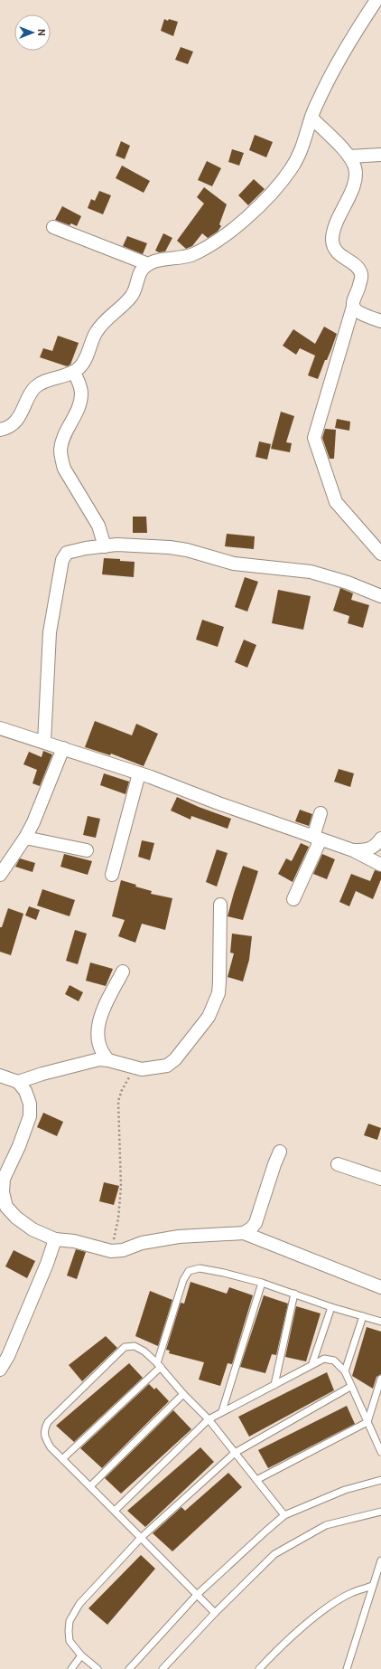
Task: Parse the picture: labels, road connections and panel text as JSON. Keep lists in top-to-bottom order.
{
  "north": "right"
}
